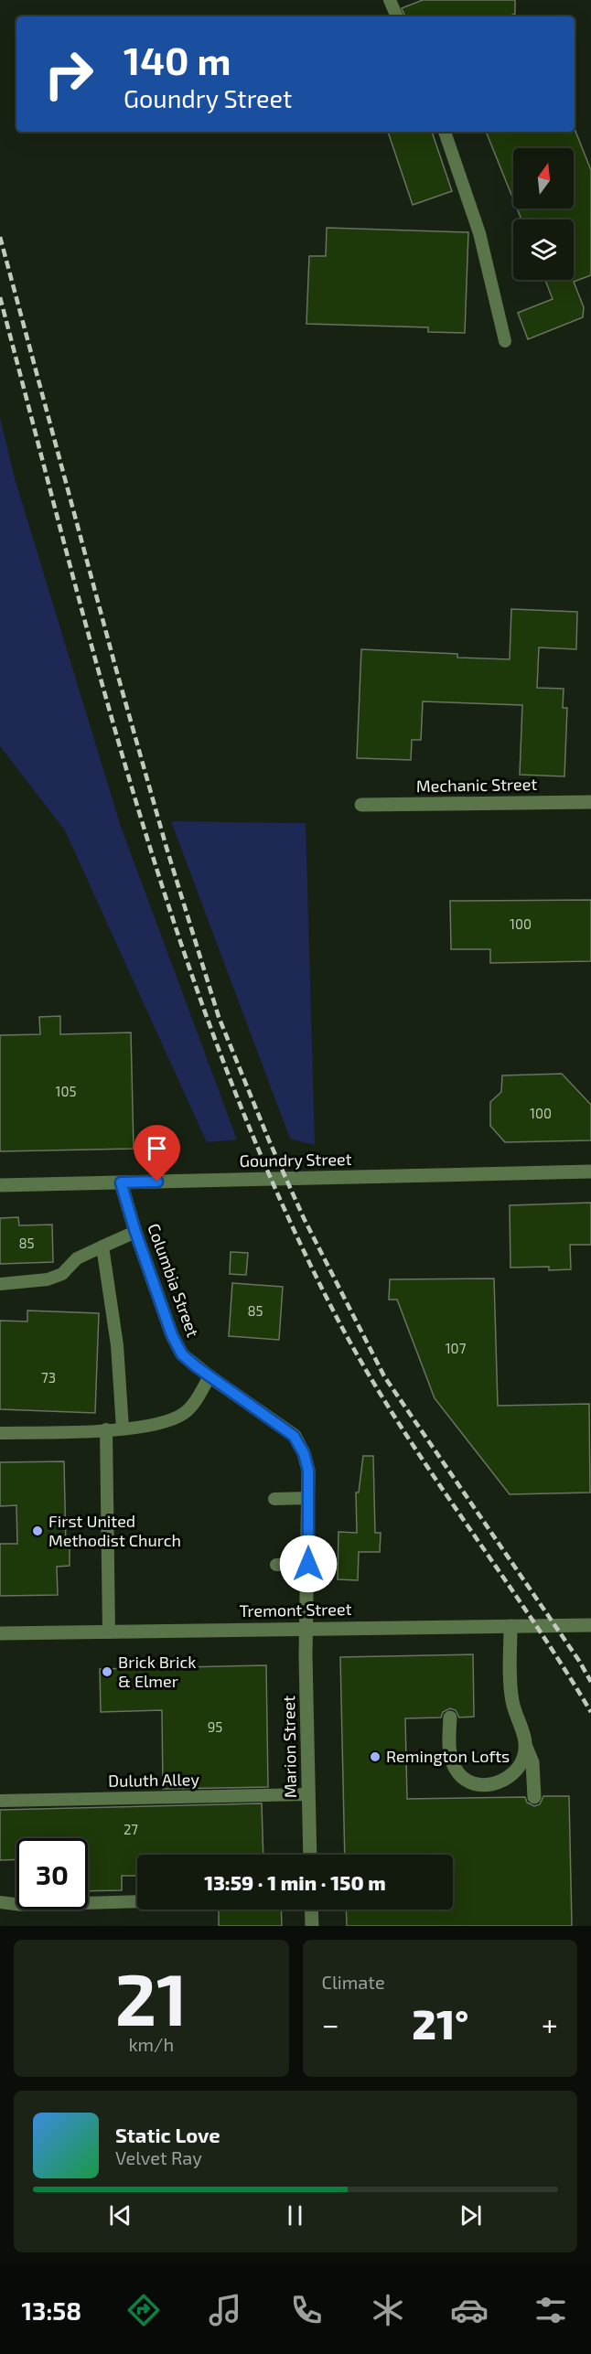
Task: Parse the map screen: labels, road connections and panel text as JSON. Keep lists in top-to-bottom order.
{
  "streets": {
    "street": [
      "Mechanic Street",
      "Goundry Street",
      "Columbia Street",
      "Tremont Street",
      "Marion Street"
    ],
    "lane": ["Duluth Alley"]
  },
  "crossings": [
    ["Goundry Street", "Columbia Street"],
    ["Columbia Street", "Tremont Street"],
    ["Columbia Street", "Marion Street"],
    ["Tremont Street", "Marion Street"],
    ["Marion Street", "Duluth Alley"]
  ],
  "places": ["First United Methodist Church", "Brick Brick & Elmer", "Remington Lofts"],
  "house_numbers": [
    "100",
    "105",
    "100",
    "85",
    "85",
    "107",
    "73",
    "95",
    "27"
  ],
  "north": "top",
  "page": {
    "turn": ["140 m", "Goundry Street"],
    "limit": "30",
    "trip": "13:59 · 1 min · 150 m",
    "tile": [
      ["21", "km/h"],
      "Climate"
    ],
    "heat": ["−", "21°", "+"],
    "song": ["Static Love", "Velvet Ray"],
    "tabs": "13:58"
  }
}
